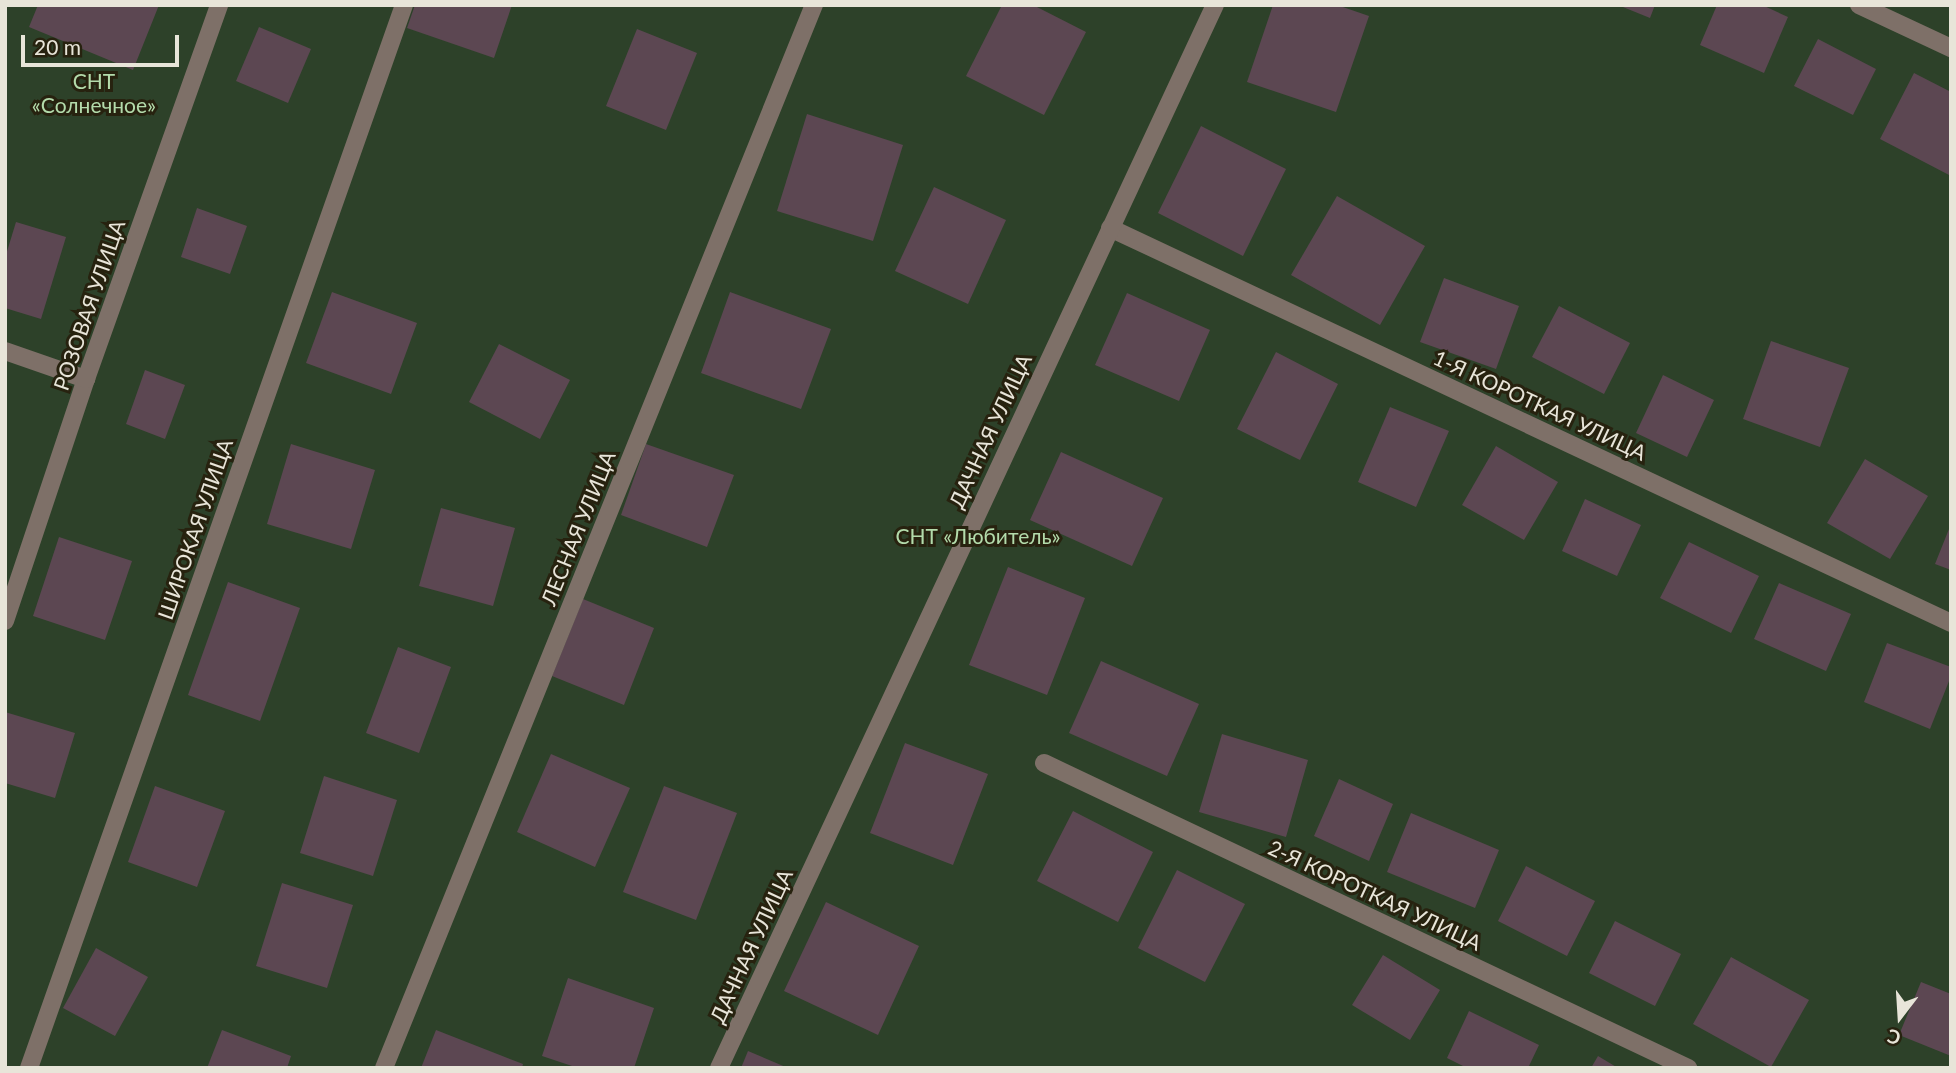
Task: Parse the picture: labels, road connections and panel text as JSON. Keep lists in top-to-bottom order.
{
  "streets": {
    "street": [
      "РОЗОВАЯ УЛИЦА",
      "1-Я КОРОТКАЯ УЛИЦА",
      "ДАЧНАЯ УЛИЦА",
      "ЛЕСНАЯ УЛИЦА",
      "ШИРОКАЯ УЛИЦА",
      "2-Я КОРОТКАЯ УЛИЦА"
    ]
  },
  "crossings": [
    ["1-Я КОРОТКАЯ УЛИЦА", "ДАЧНАЯ УЛИЦА"]
  ],
  "parks": ["СНТ «Солнечное»", "СНТ «Любитель»"],
  "scale_bar": "20 m",
  "north": "bottom"
}
